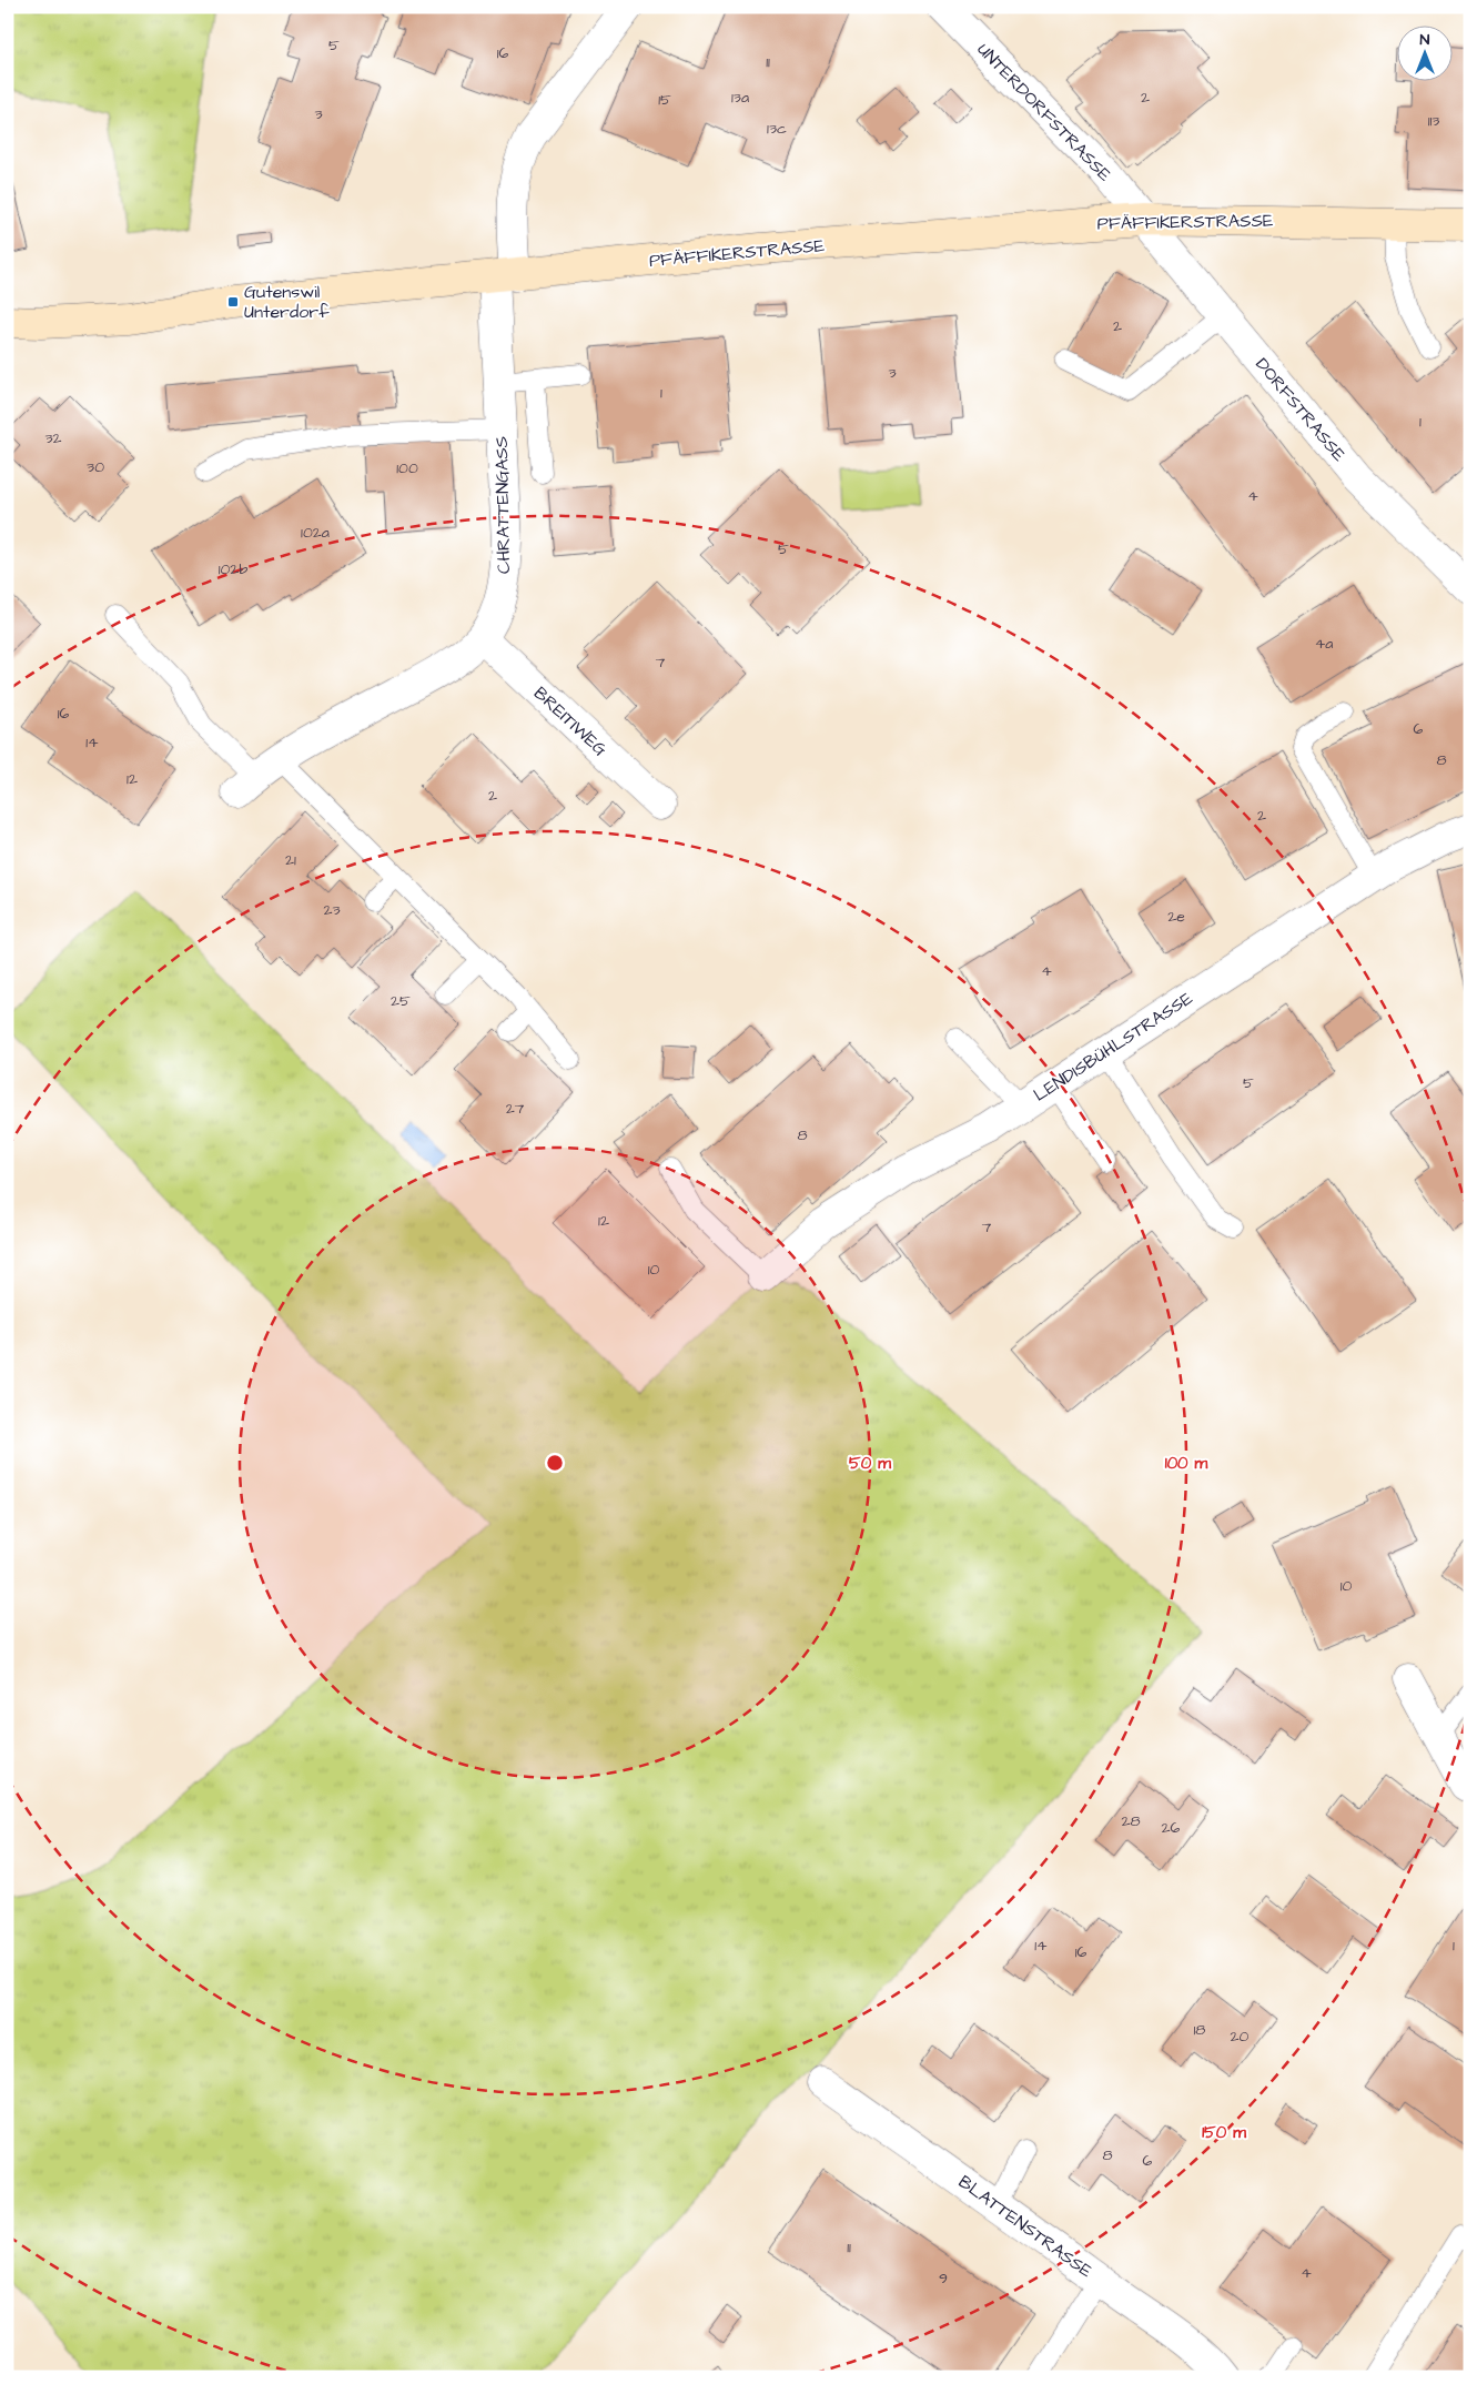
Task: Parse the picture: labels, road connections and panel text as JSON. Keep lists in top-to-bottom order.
{
  "streets": {
    "main road": ["PFÄFFIKERSTRASSE"],
    "street": [
      "UNTERDORFSTRASSE",
      "DORFSTRASSE",
      "CHRATTENGASS",
      "BREITIWEG",
      "LENDISBÜHLSTRASSE",
      "BLATTENSTRASSE"
    ]
  },
  "crossings": [
    ["UNTERDORFSTRASSE", "PFÄFFIKERSTRASSE"],
    ["UNTERDORFSTRASSE", "DORFSTRASSE"],
    ["PFÄFFIKERSTRASSE", "DORFSTRASSE"],
    ["PFÄFFIKERSTRASSE", "CHRATTENGASS"],
    ["CHRATTENGASS", "BREITIWEG"]
  ],
  "places": {
    "transit": ["Gutenswil Unterdorf"]
  },
  "house_numbers": [
    "5",
    "16",
    "11",
    "13a",
    "2",
    "15",
    "3",
    "113",
    "13c",
    "2",
    "3",
    "1",
    "1",
    "32",
    "30",
    "100",
    "4",
    "102a",
    "5",
    "102b",
    "4a",
    "7",
    "16",
    "6",
    "14",
    "8",
    "12",
    "2",
    "2",
    "21",
    "23",
    "2e",
    "4",
    "25",
    "5",
    "27",
    "8",
    "12",
    "7",
    "10",
    "10",
    "28",
    "26",
    "14",
    "1",
    "16",
    "18",
    "20",
    "8",
    "6",
    "11",
    "4",
    "9"
  ],
  "north": "top",
  "rings": ["50 m", "100 m", "150 m"]
}
